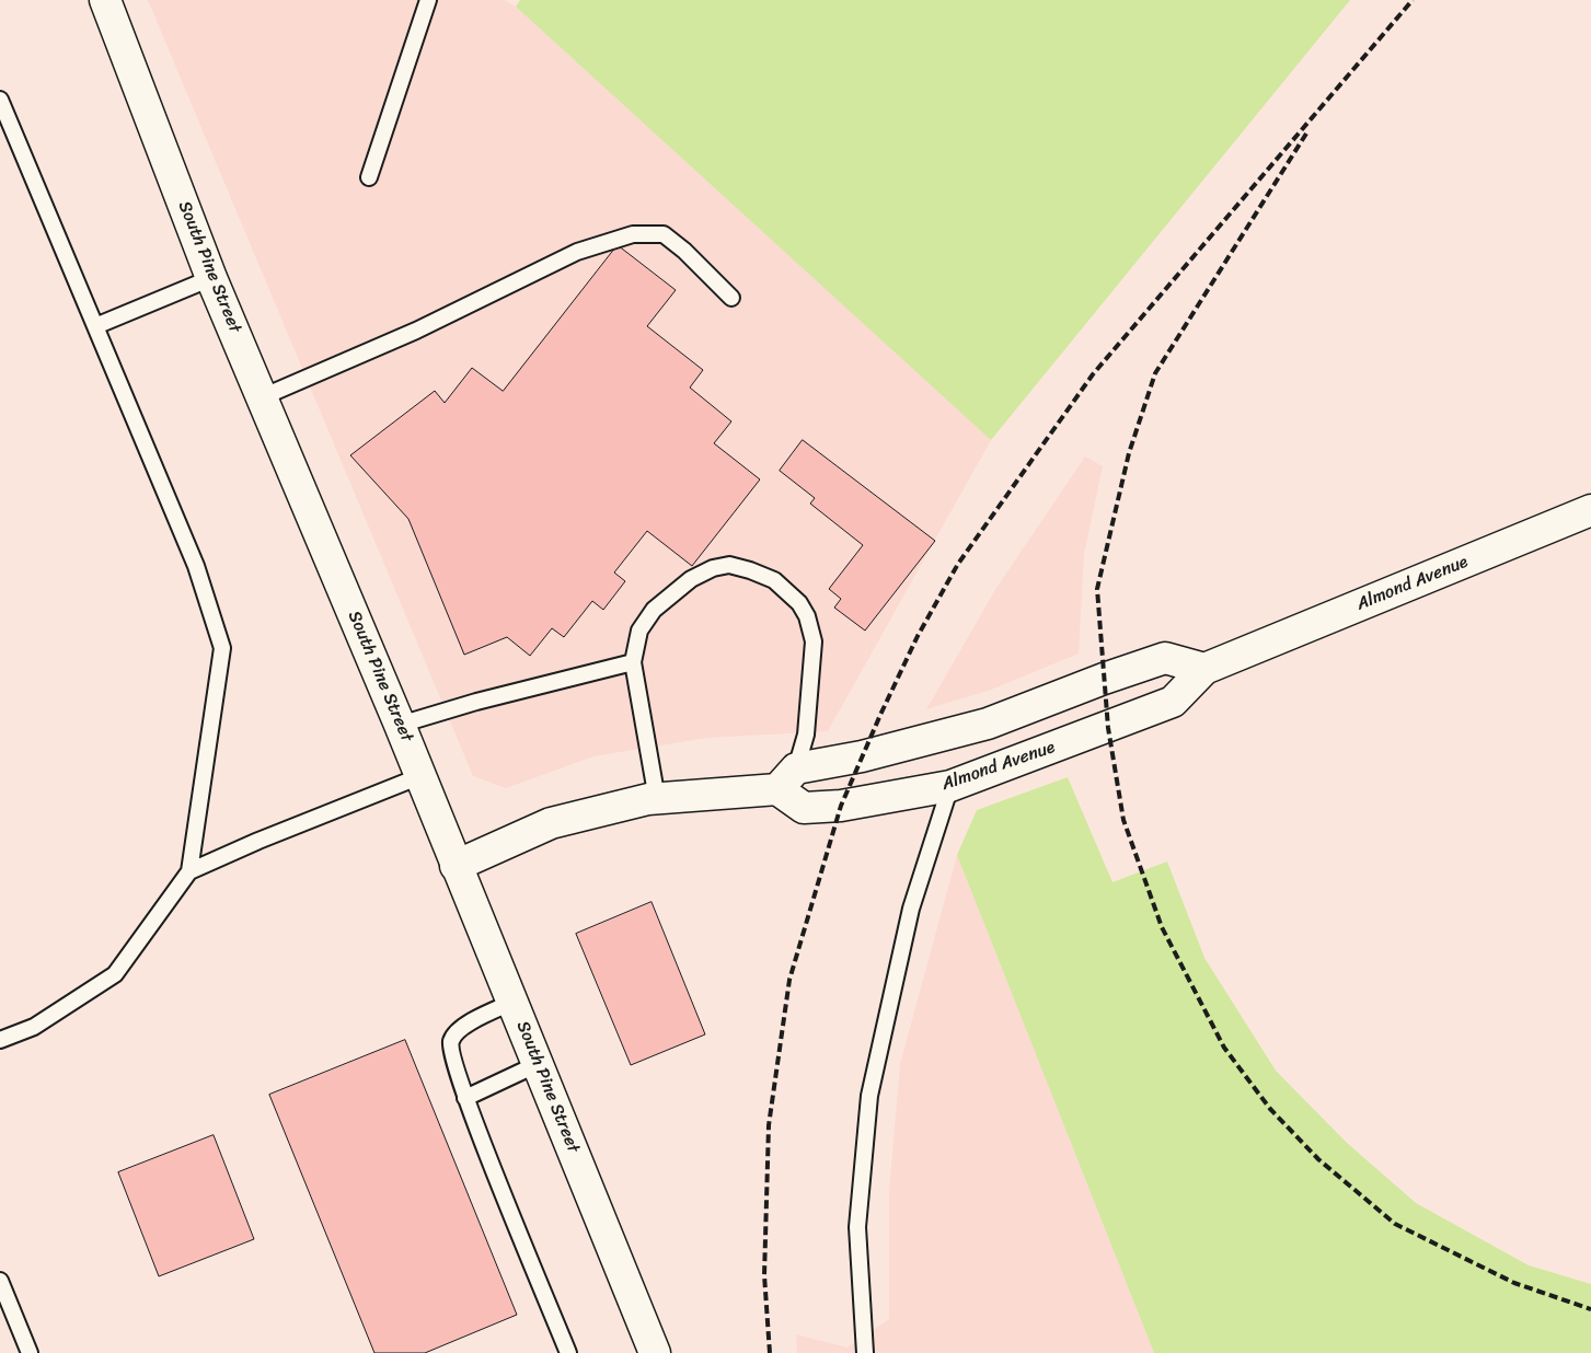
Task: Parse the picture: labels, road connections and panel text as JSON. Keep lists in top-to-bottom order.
{
  "streets": {
    "street": ["South Pine Street", "Almond Avenue"]
  }
}
